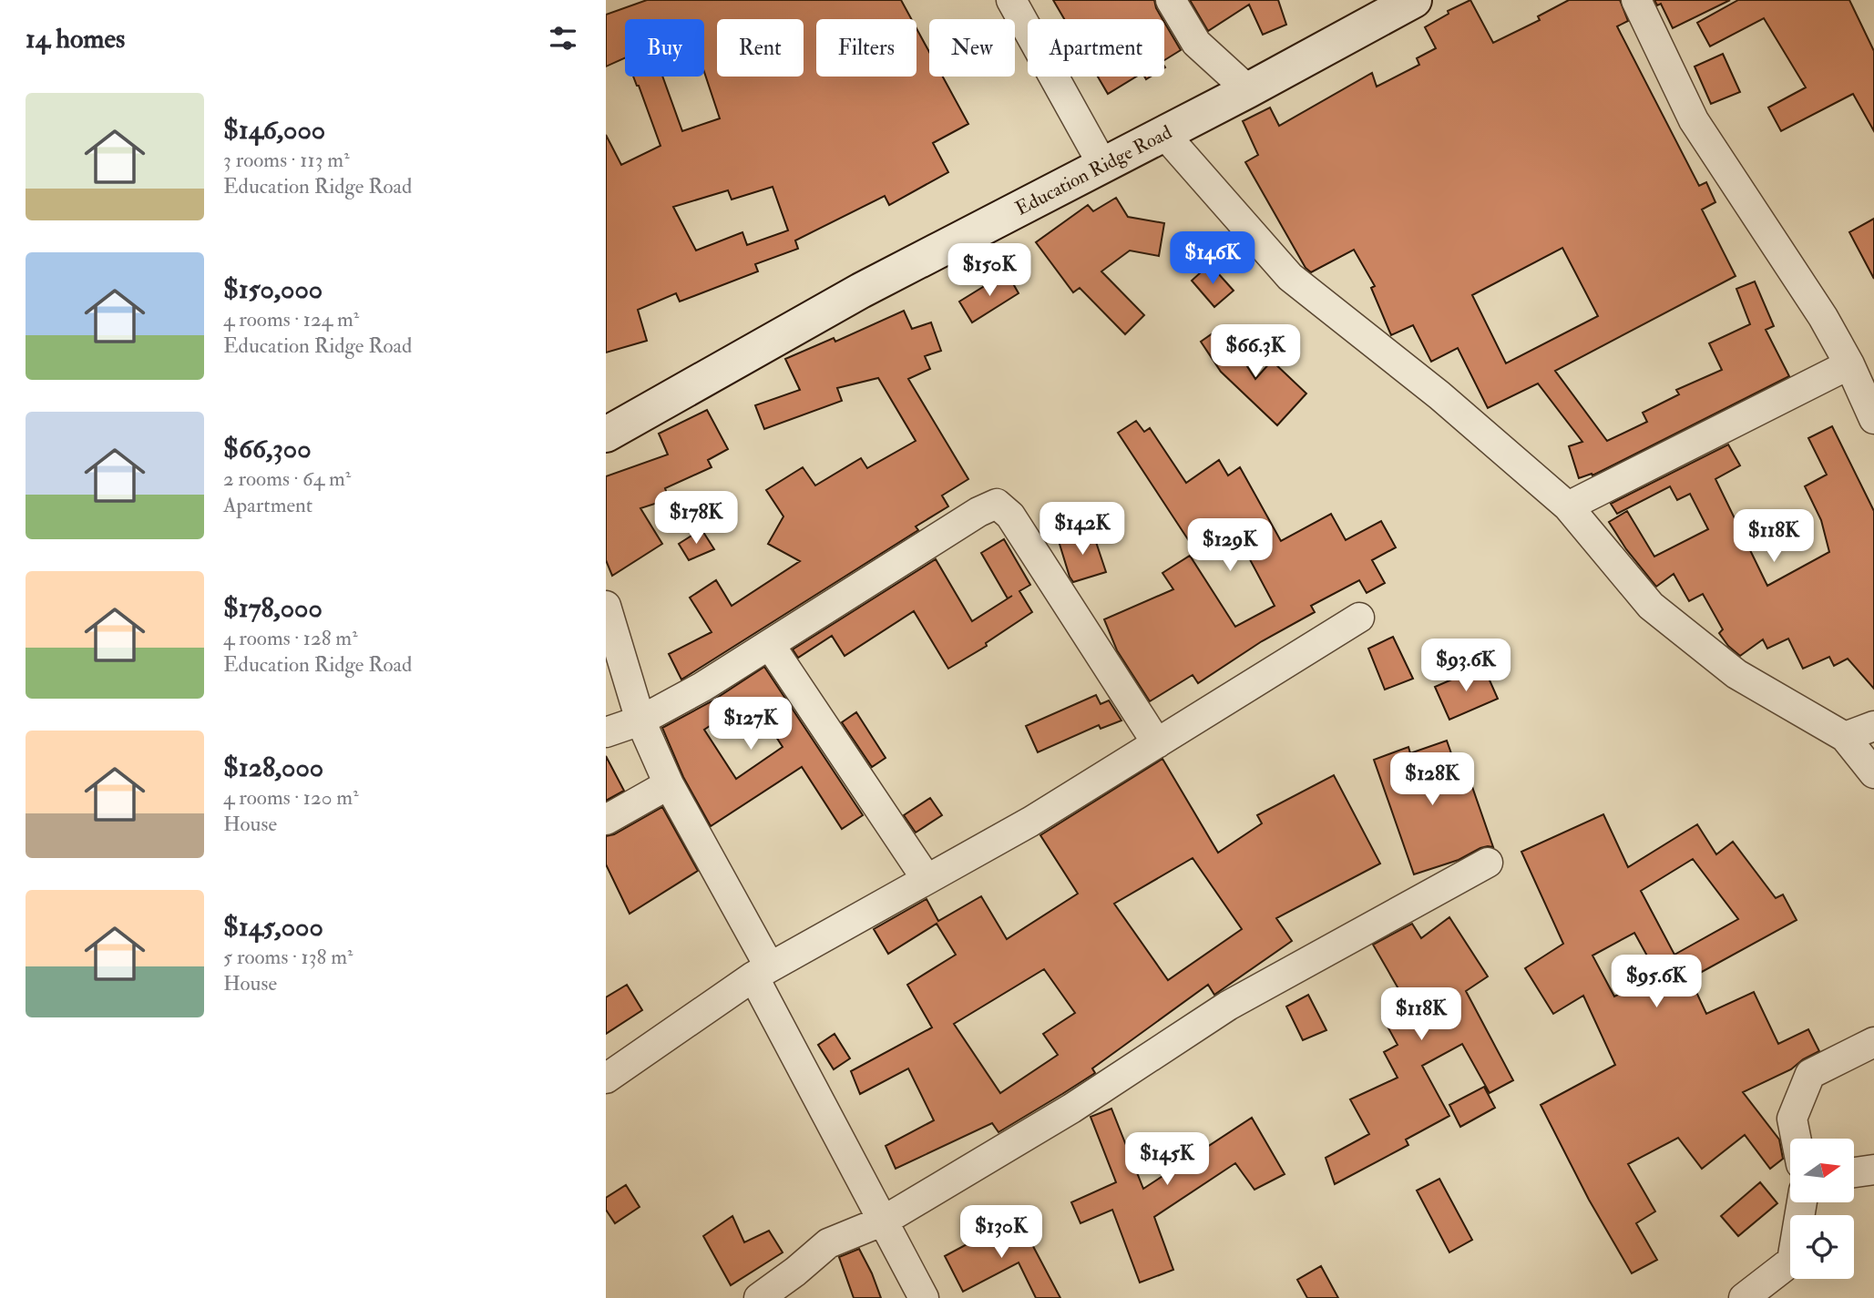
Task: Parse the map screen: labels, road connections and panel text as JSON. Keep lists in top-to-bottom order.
{
  "streets": {
    "main road": ["Education Ridge Road"]
  },
  "north": "right",
  "page": {
    "heading": "14 homes",
    "chip": [
      "Buy",
      "Rent",
      "Filters",
      "New",
      "Apartment"
    ],
    "list": [
      {
        "name": "$146,000",
        "note": "3 rooms · 113 m² · Education Ridge Road"
      },
      {
        "name": "$150,000",
        "note": "4 rooms · 124 m² · Education Ridge Road"
      },
      {
        "name": "$66,300",
        "note": "2 rooms · 64 m² · Apartment"
      },
      {
        "name": "$178,000",
        "note": "4 rooms · 128 m² · Education Ridge Road"
      },
      {
        "name": "$128,000",
        "note": "4 rooms · 120 m² · House"
      },
      {
        "name": "$145,000",
        "note": "5 rooms · 138 m² · House"
      }
    ],
    "price": [
      "$146K",
      "$150K",
      "$66.3K",
      "$178K",
      "$142K",
      "$118K",
      "$129K",
      "$93.6K",
      "$127K",
      "$128K",
      "$95.6K",
      "$118K",
      "$145K",
      "$130K"
    ]
  }
}
